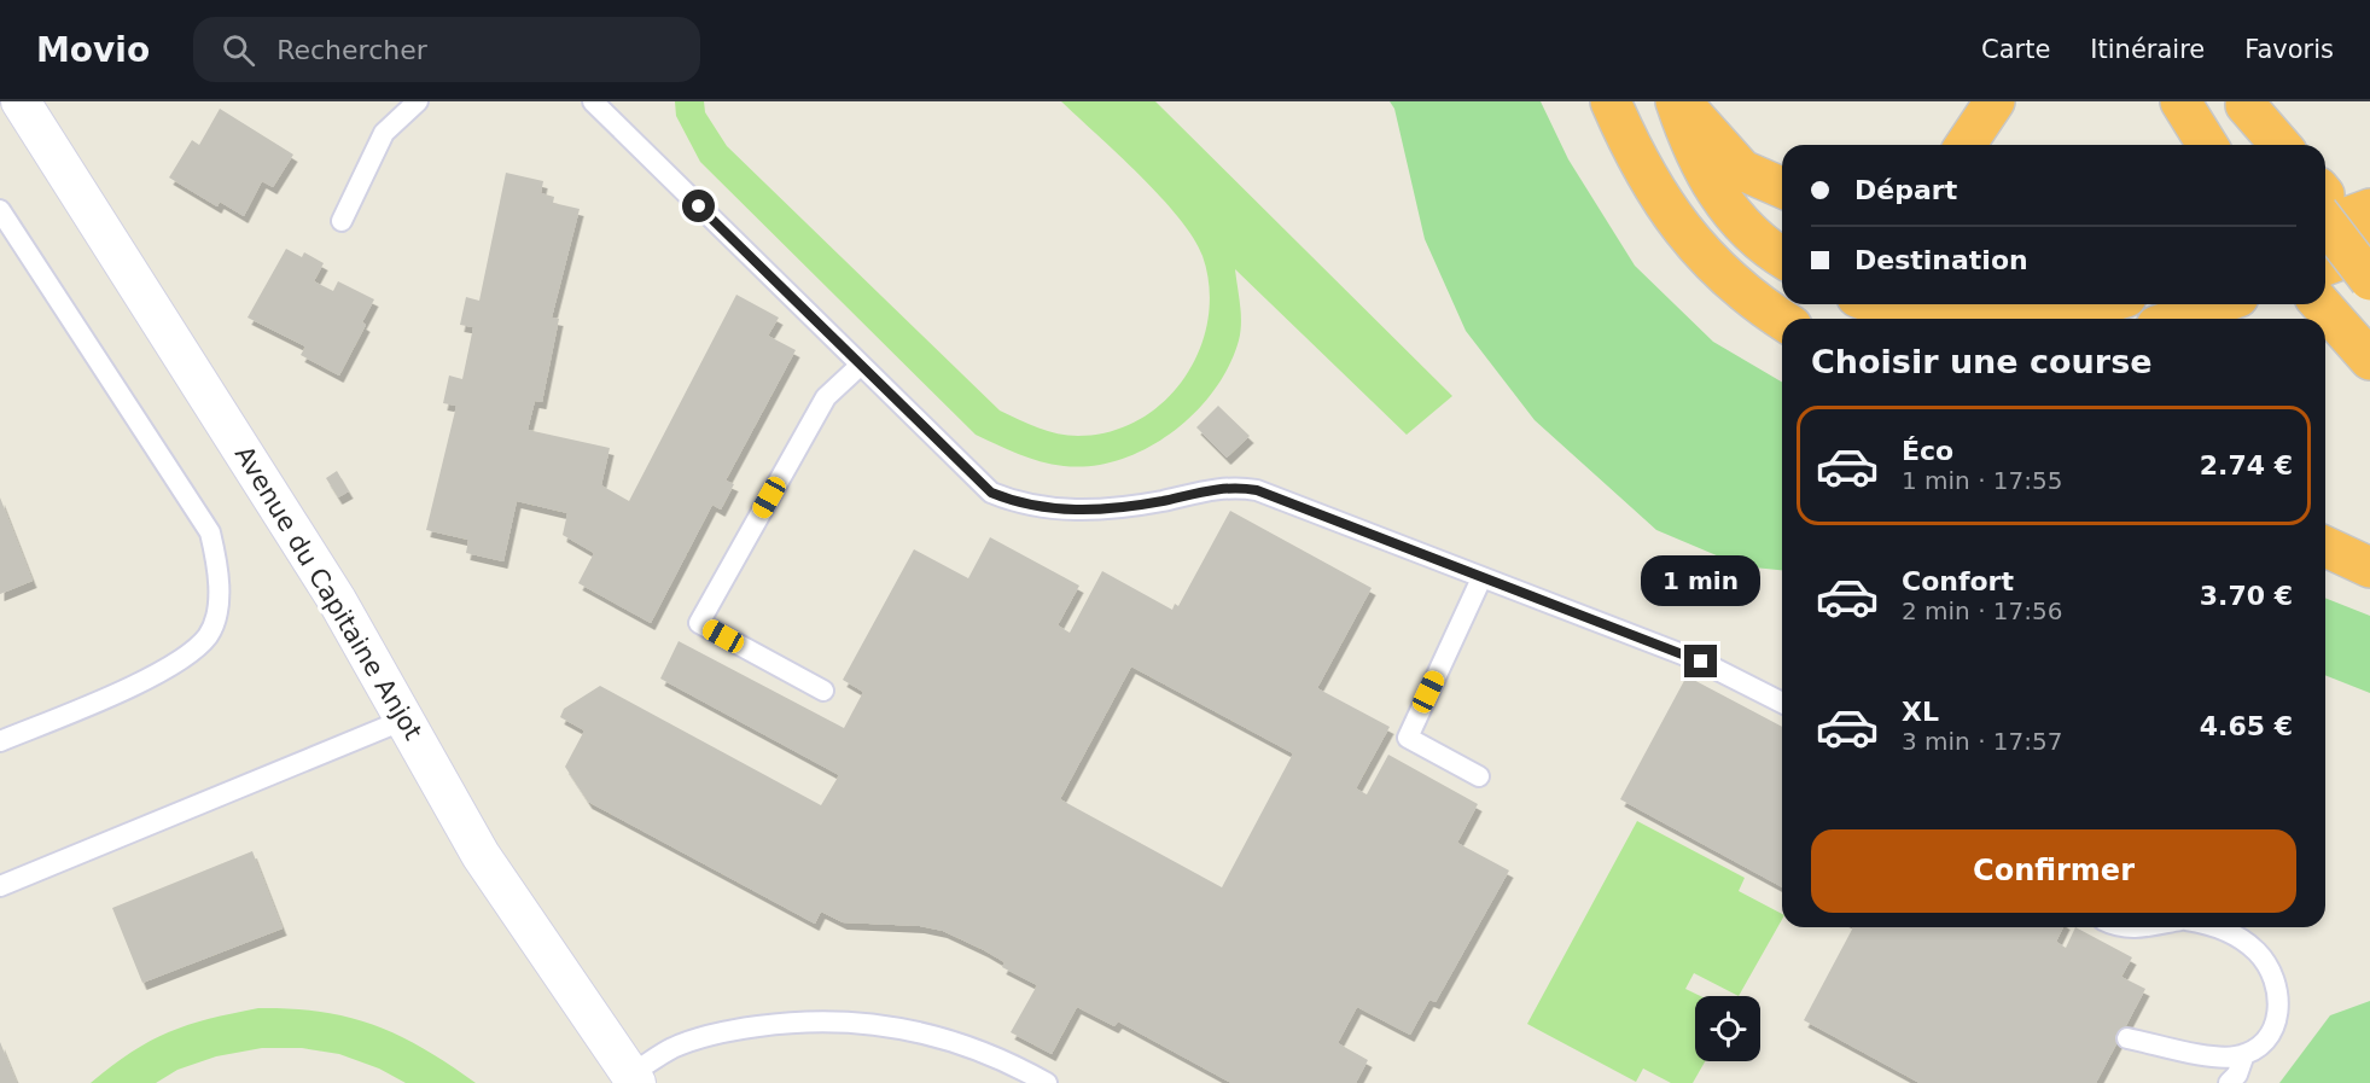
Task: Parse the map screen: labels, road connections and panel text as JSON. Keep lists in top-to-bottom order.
{
  "streets": {
    "street": ["Avenue du Capitaine Anjot"]
  },
  "page": {
    "header": "Movio",
    "search": "Rechercher",
    "nav": ["Carte", "Itinéraire", "Favoris"],
    "banner": ["Départ", "Destination"],
    "heading": "Choisir une course",
    "list": [
      {
        "name": "Éco",
        "note": "1 min · 17:55",
        "value": "2.74 €"
      },
      {
        "name": "Confort",
        "note": "2 min · 17:56",
        "value": "3.70 €"
      },
      {
        "name": "XL",
        "note": "3 min · 17:57",
        "value": "4.65 €"
      }
    ],
    "bubble": "1 min",
    "buttons": "Confirmer"
  }
}
